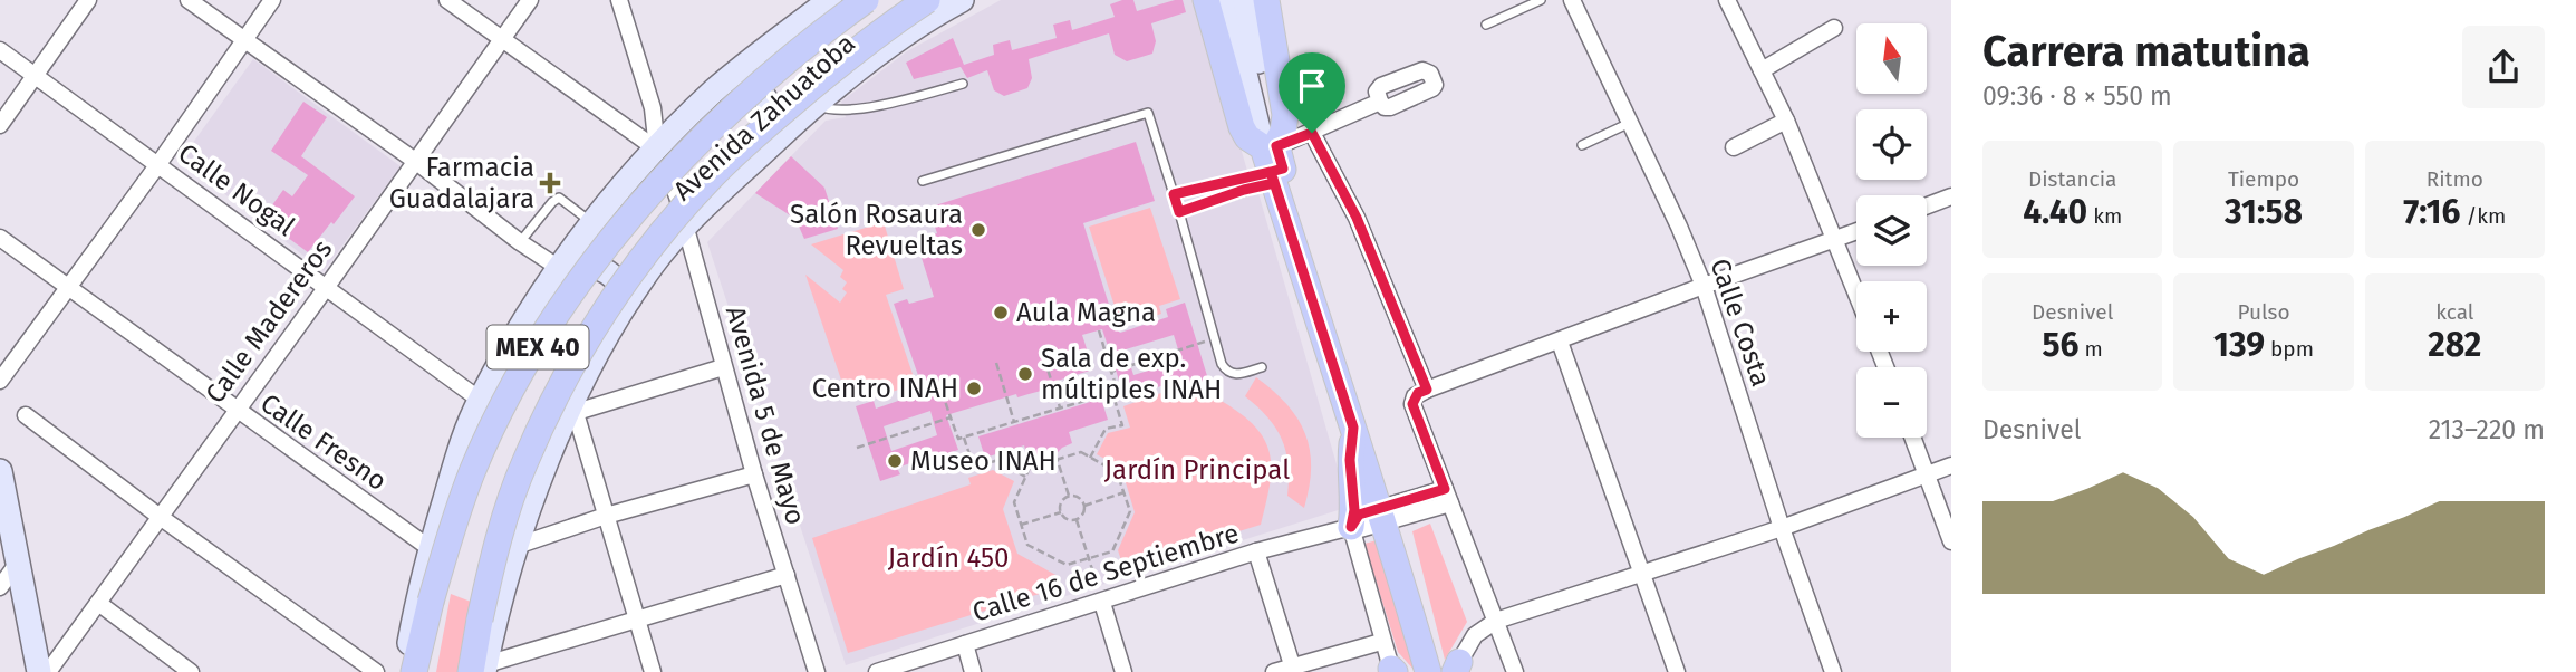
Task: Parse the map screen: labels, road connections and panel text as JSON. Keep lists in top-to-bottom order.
{
  "streets": {
    "main road": ["MEX 40"],
    "street": [
      "Avenida Zahuatoba",
      "Calle Nogal",
      "Calle Madereros",
      "Calle Costa",
      "Avenida 5 de Mayo",
      "Calle Fresno",
      "Calle 16 de Septiembre"
    ]
  },
  "crossings": [
    ["Avenida Zahuatoba", "Calle Nogal"],
    ["Avenida Zahuatoba", "MEX 40"],
    ["Avenida Zahuatoba", "Avenida 5 de Mayo"],
    ["Avenida Zahuatoba", "Calle Fresno"],
    ["Calle Nogal", "Calle Madereros"],
    ["Calle Madereros", "Calle Fresno"]
  ],
  "parks": ["Jardín Principal", "Jardín 450"],
  "places": {
    "health": ["Farmacia Guadalajara"],
    "other": [
      "Salón Rosaura Revueltas",
      "Aula Magna",
      "Sala de exp. múltiples INAH",
      "Centro INAH",
      "Museo INAH"
    ]
  },
  "north": "top",
  "page": {
    "heading": ["Carrera matutina", "09:36 · 8 × 550 m"],
    "map_buttons": ["+", "−"],
    "stats": [
      ["Distancia", "4.40 km"],
      ["Tiempo", "31:58"],
      ["Ritmo", "7:16 /km"],
      ["Desnivel", "56 m"],
      ["Pulso", "139 bpm"],
      ["kcal", "282"]
    ],
    "chart": ["Desnivel", "213–220 m"]
  }
}
